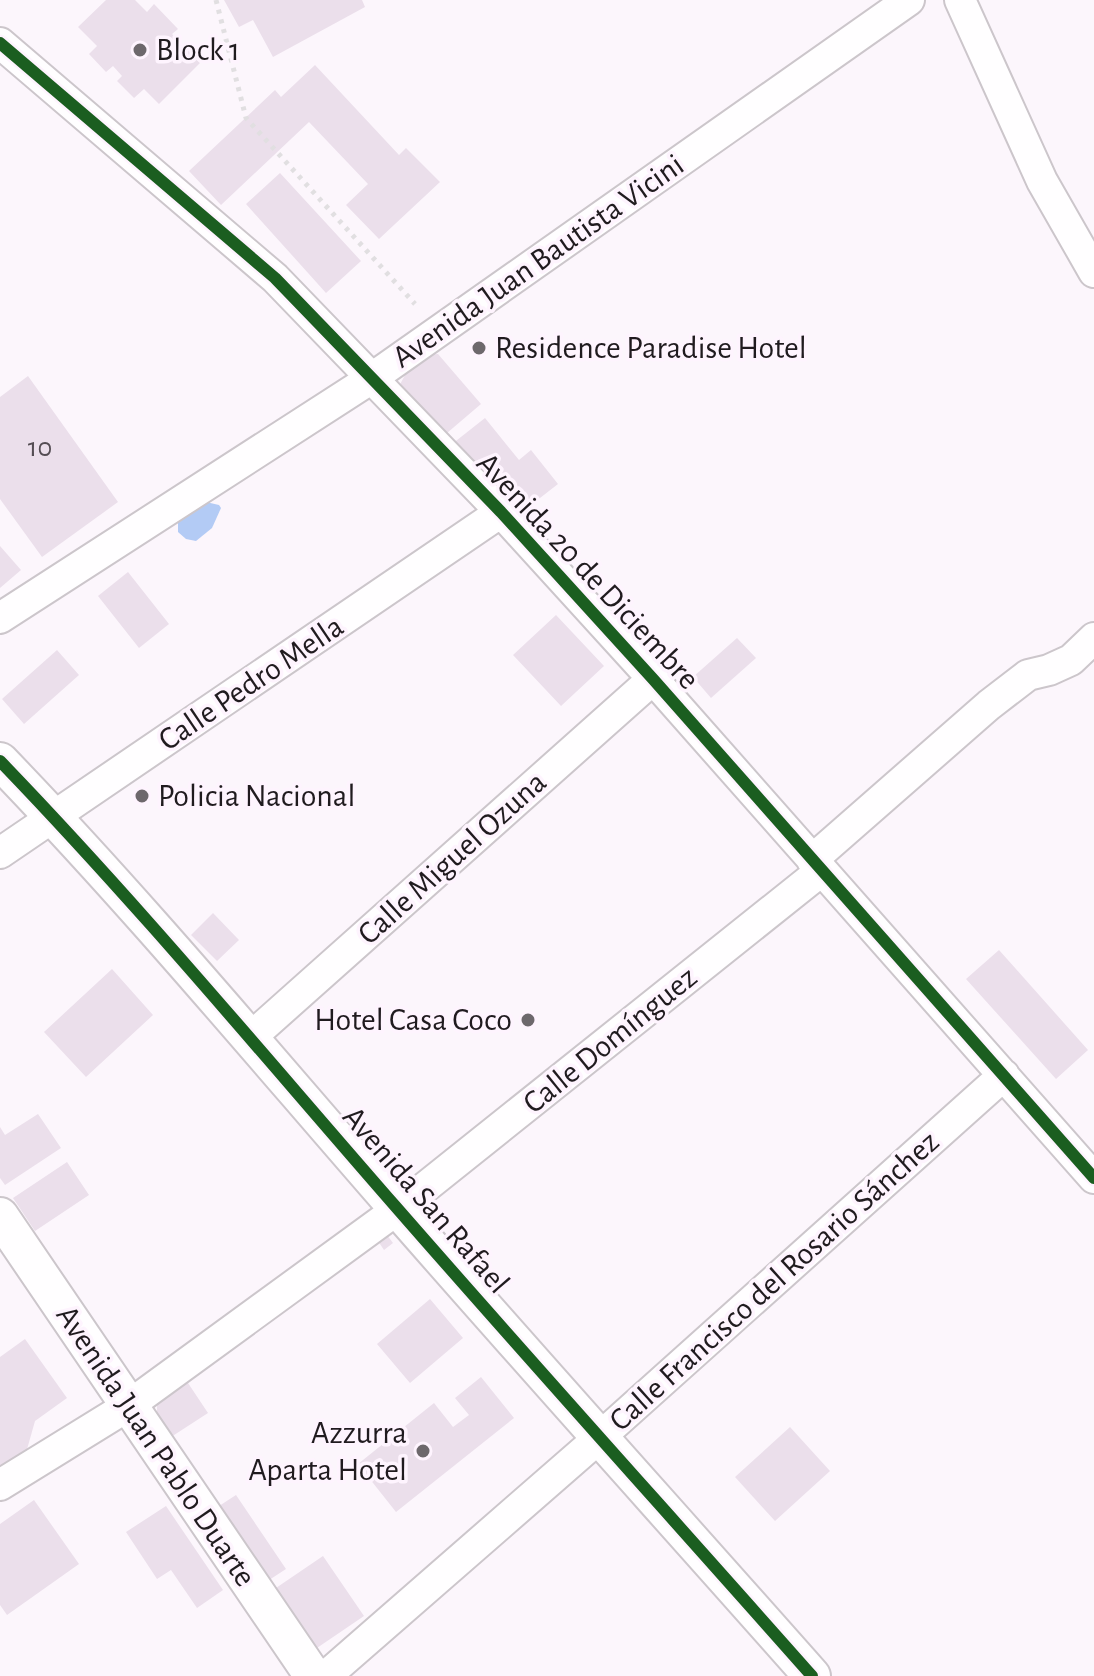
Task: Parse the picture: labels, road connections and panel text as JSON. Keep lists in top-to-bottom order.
{
  "streets": {
    "street": [
      "Avenida Juan Bautista Vicini",
      "Avenida 20 de Diciembre",
      "Calle Pedro Mella",
      "Calle Miguel Ozuna",
      "Calle Domínguez",
      "Avenida San Rafael",
      "Calle Francisco del Rosario Sánchez",
      "Avenida Juan Pablo Duarte"
    ]
  },
  "crossings": [
    ["Avenida Juan Bautista Vicini", "Avenida 20 de Diciembre"],
    ["Avenida 20 de Diciembre", "Calle Pedro Mella"],
    ["Avenida 20 de Diciembre", "Calle Miguel Ozuna"],
    ["Avenida 20 de Diciembre", "Calle Domínguez"],
    ["Avenida 20 de Diciembre", "Calle Francisco del Rosario Sánchez"],
    ["Calle Pedro Mella", "Avenida San Rafael"],
    ["Calle Miguel Ozuna", "Avenida San Rafael"],
    ["Calle Domínguez", "Avenida San Rafael"],
    ["Calle Domínguez", "Avenida Juan Pablo Duarte"],
    ["Avenida San Rafael", "Calle Francisco del Rosario Sánchez"]
  ],
  "places": [
    "Block 1",
    "Residence Paradise Hotel",
    "Policia Nacional",
    "Hotel Casa Coco",
    "Azzurra Aparta Hotel"
  ],
  "house_numbers": ["10"]
}
